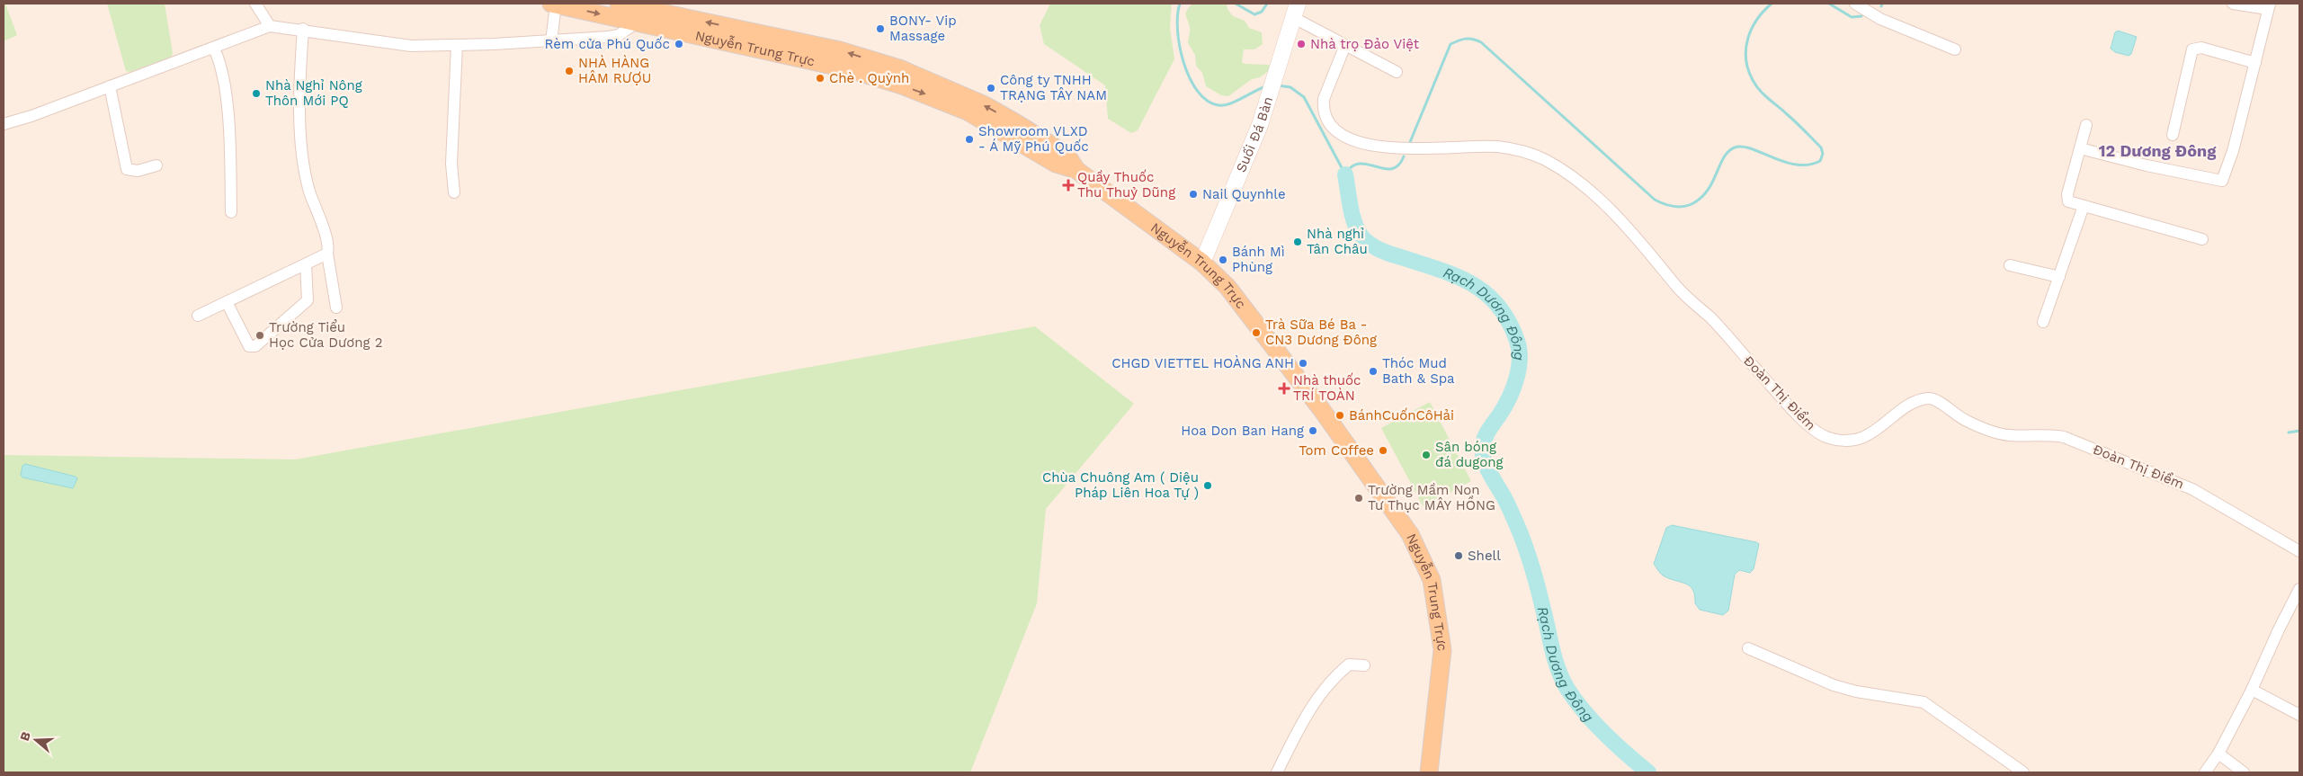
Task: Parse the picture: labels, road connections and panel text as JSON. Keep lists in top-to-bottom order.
{
  "streets": {
    "main road": ["Nguyễn Trung Trực"],
    "street": ["Suối Đá Bàn", "Đoàn Thị Điểm"]
  },
  "crossings": [
    ["Nguyễn Trung Trực", "Suối Đá Bàn"]
  ],
  "districts": ["12 Dương Đông"],
  "water": ["Rạch Dương Đông"],
  "places": {
    "other": [
      "BONY- Vip Massage",
      "Rèm cửa Phú Quốc",
      "Nhà trọ Đảo Việt",
      "NHÀ HÀNG HÂM RƯỢU",
      "Chè . Quỳnh",
      "Công ty TNHH TRẠNG TÂY NAM",
      "Nhà Nghỉ Nông Thôn Mới PQ",
      "Showroom VLXD - Á Mỹ Phú Quốc",
      "Nail Quynhle",
      "Nhà nghỉ Tân Châu",
      "Bánh Mì Phùng",
      "Trà Sữa Bé Ba - CN3 Dương Đông",
      "Trường Tiểu Học Cửa Dương 2",
      "CHGD VIETTEL HOÀNG ANH",
      "Thóc Mud Bath & Spa",
      "BánhCuốnCôHải",
      "Hoa Don Ban Hang",
      "Tom Coffee",
      "Sân bóng đá dugong",
      "Chùa Chuông Am ( Diệu Pháp Liên Hoa Tự )",
      "Trường Mầm Non Tư Thục MÂY HỒNG",
      "Shell"
    ],
    "health": ["Quầy Thuốc Thu Thuỷ Dũng", "Nhà thuốc TRÍ TOÀN"]
  },
  "north": "left"
}
